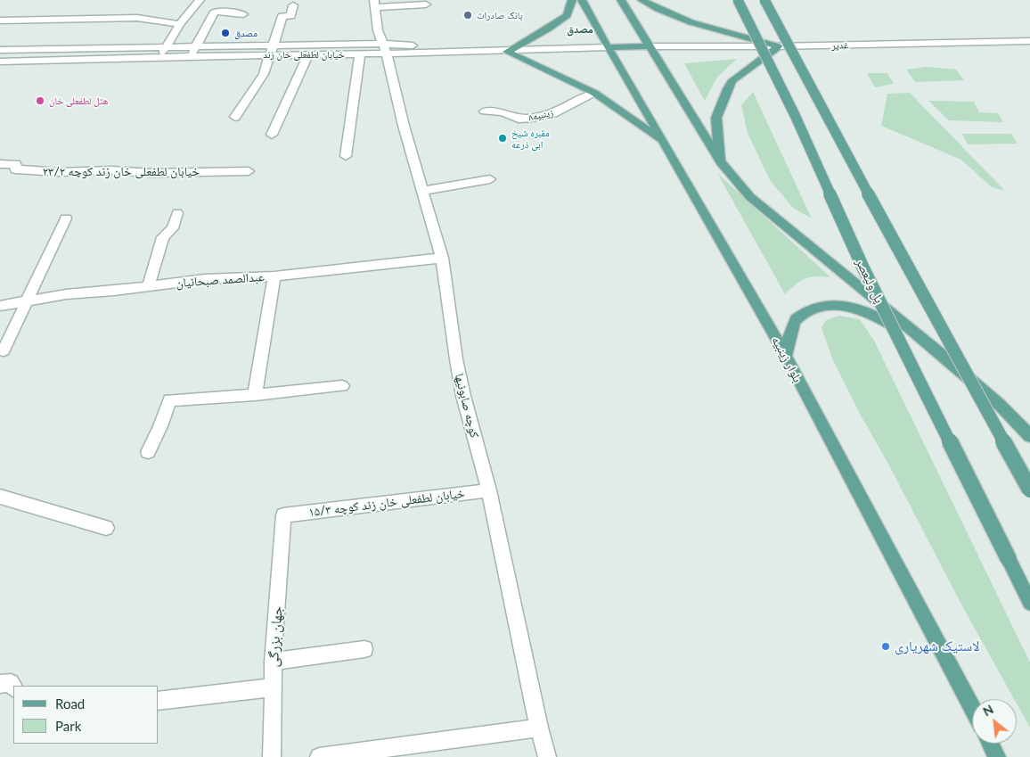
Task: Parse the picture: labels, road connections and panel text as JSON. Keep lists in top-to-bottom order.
{
  "streets": {
    "main road": ["پل ولیعصر", "بلوار زینبیه"],
    "street": [
      "غدیر",
      "خیابان لطفعلی خان زند",
      "زینبیه۸",
      "خیابان لطفعلی خان زند کوچه ۲۳/۲",
      "عبدالصمد صبحانیان",
      "کوچه صابونیها",
      "خیابان لطفعلی خان زند کوچه ۱۵/۳",
      "جهان بزرگی"
    ]
  },
  "crossings": [
    ["خیابان لطفعلی خان زند", "بلوار زینبیه"],
    ["خیابان لطفعلی خان زند", "کوچه صابونیها"],
    ["عبدالصمد صبحانیان", "کوچه صابونیها"],
    ["کوچه صابونیها", "خیابان لطفعلی خان زند کوچه ۱۵/۳"],
    ["خیابان لطفعلی خان زند کوچه ۱۵/۳", "جهان بزرگی"]
  ],
  "districts": ["مصدق"],
  "places": [
    "بانک صادرات",
    "مصدق",
    "هتل لطفعلی خان",
    "مقبره شیخ ابی ذرعه",
    "لاستیک شهریاری"
  ],
  "legend": ["Road", "Park"],
  "north": "top left"
}
